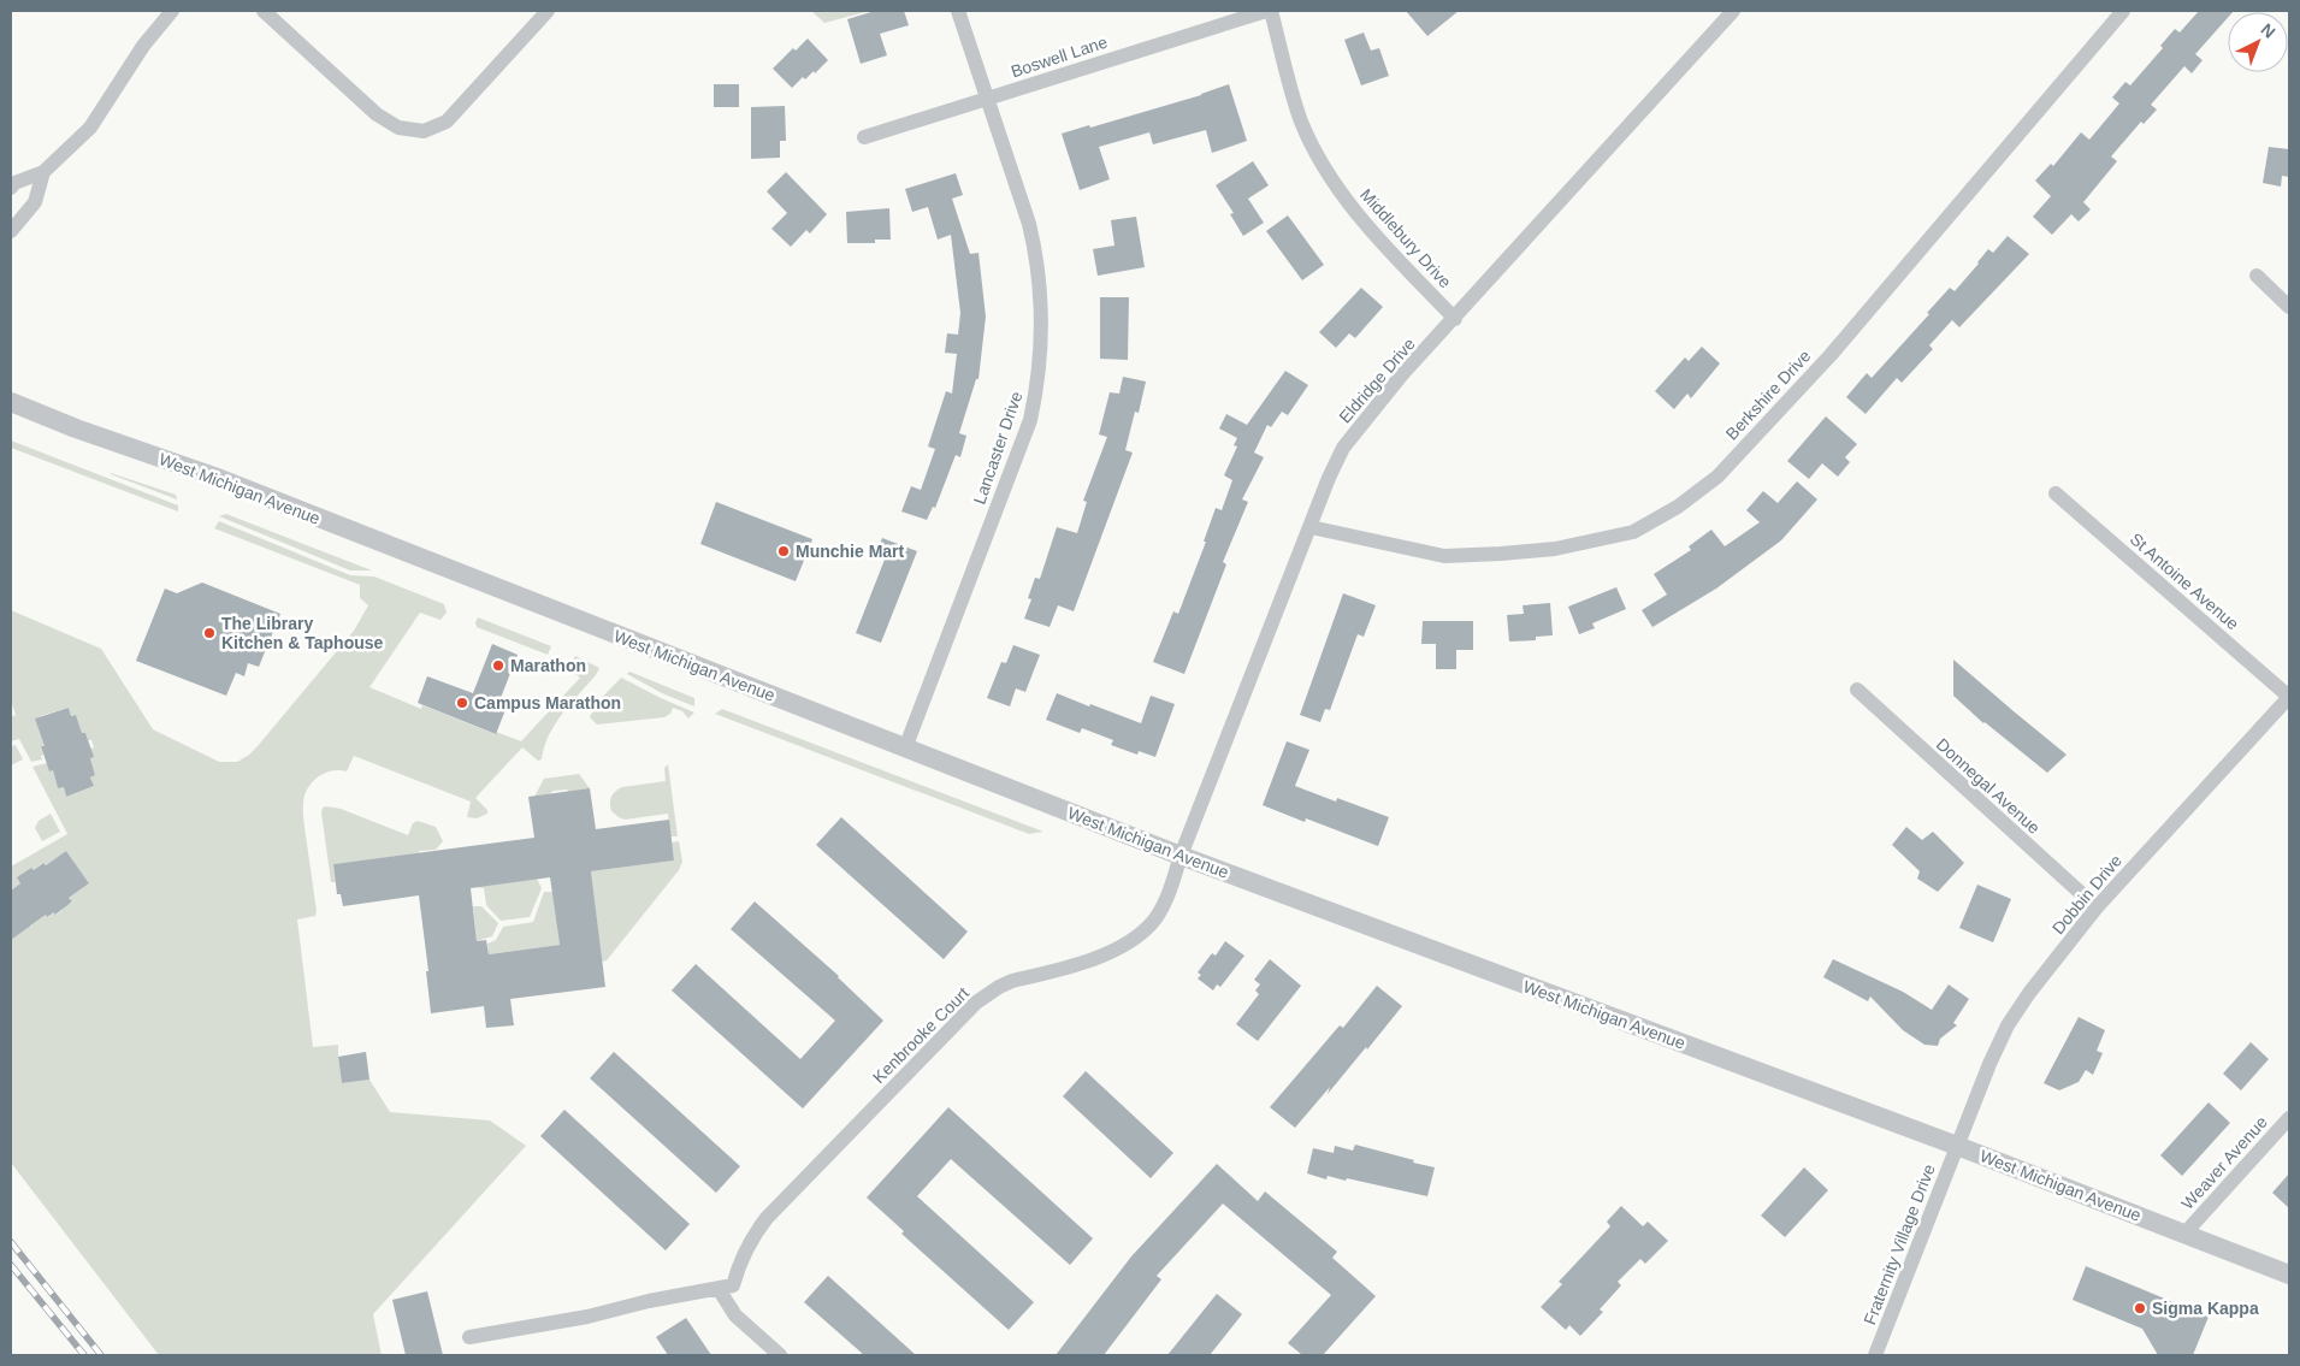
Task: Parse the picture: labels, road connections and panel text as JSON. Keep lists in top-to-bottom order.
{
  "streets": {
    "street": [
      "Boswell Lane",
      "Middlebury Drive",
      "Eldridge Drive",
      "Berkshire Drive",
      "Lancaster Drive",
      "West Michigan Avenue",
      "St Antoine Avenue",
      "Donnegal Avenue",
      "Dobbin Drive",
      "Kenbrooke Court",
      "Weaver Avenue",
      "Fraternity Village Drive"
    ]
  },
  "crossings": [
    ["Boswell Lane", "Lancaster Drive"],
    ["Middlebury Drive", "Eldridge Drive"],
    ["Eldridge Drive", "Berkshire Drive"],
    ["Eldridge Drive", "West Michigan Avenue"],
    ["Eldridge Drive", "Kenbrooke Court"],
    ["Lancaster Drive", "West Michigan Avenue"],
    ["West Michigan Avenue", "Dobbin Drive"],
    ["West Michigan Avenue", "Kenbrooke Court"],
    ["West Michigan Avenue", "Weaver Avenue"],
    ["West Michigan Avenue", "Fraternity Village Drive"],
    ["St Antoine Avenue", "Dobbin Drive"],
    ["Donnegal Avenue", "Dobbin Drive"],
    ["Dobbin Drive", "Fraternity Village Drive"]
  ],
  "places": [
    "Munchie Mart",
    "The Library Kitchen & Taphouse",
    "Marathon",
    "Campus Marathon",
    "Sigma Kappa"
  ],
  "north": "top right"
}
